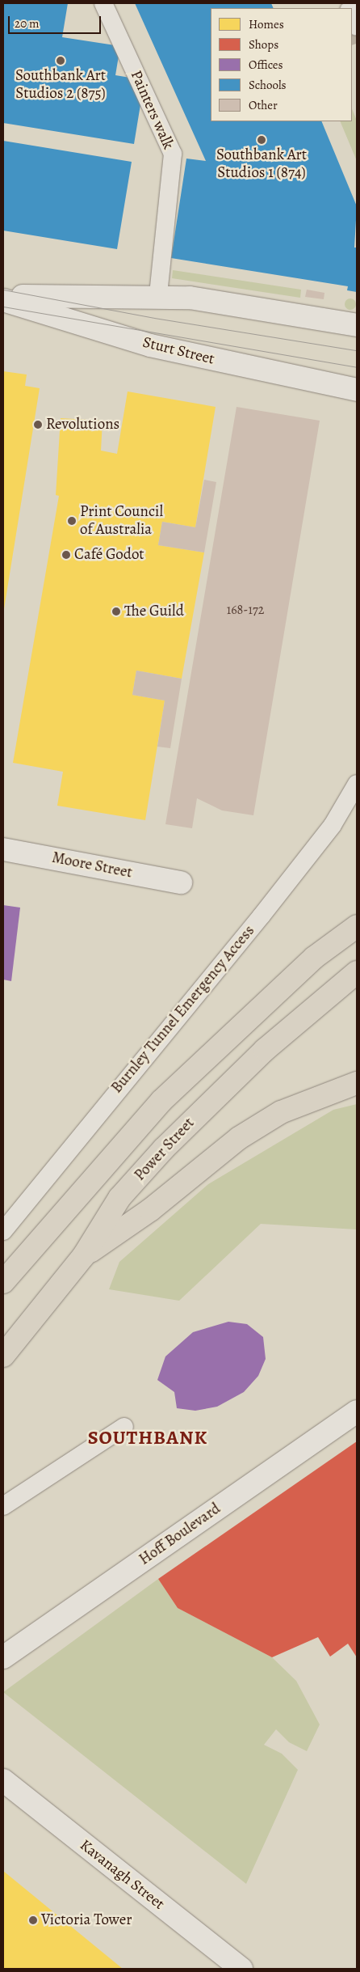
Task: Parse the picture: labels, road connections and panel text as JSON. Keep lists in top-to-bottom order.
{
  "streets": {
    "highway": ["Power Street"],
    "street": [
      "Sturt Street",
      "Moore Street",
      "Hoff Boulevard",
      "Kavanagh Street"
    ],
    "lane": ["Painters walk", "Burnley Tunnel Emergency Access"]
  },
  "districts": ["SOUTHBANK"],
  "places": [
    "Southbank Art Studios 2 (875)",
    "Southbank Art Studios 1 (874)",
    "Revolutions",
    "Print Council of Australia",
    "Café Godot",
    "The Guild",
    "Victoria Tower"
  ],
  "house_numbers": ["168-172"],
  "legend": [
    "Homes",
    "Shops",
    "Offices",
    "Schools",
    "Other"
  ],
  "scale_bar": "20 m"
}
